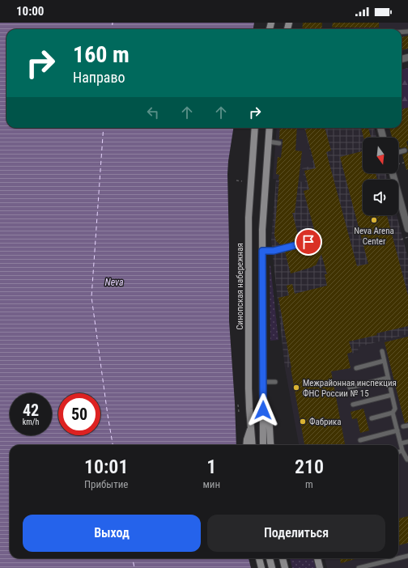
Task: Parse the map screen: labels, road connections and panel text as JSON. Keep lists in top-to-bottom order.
{
  "streets": {
    "main road": ["Синопская набережная"]
  },
  "water": ["Neva"],
  "places": ["Neva Arena Center", "Межрайонная инспекция ФНС России № 15", "Фабрика"],
  "north": "bottom",
  "page": {
    "status": "10:00",
    "turn": ["160 m", "Направо"],
    "speed": "42 km/h",
    "limit": "50",
    "eta": [
      "10:01",
      "Прибытие",
      "1",
      "мин",
      "210",
      "m"
    ],
    "buttons": ["Выход", "Поделиться"]
  }
}
